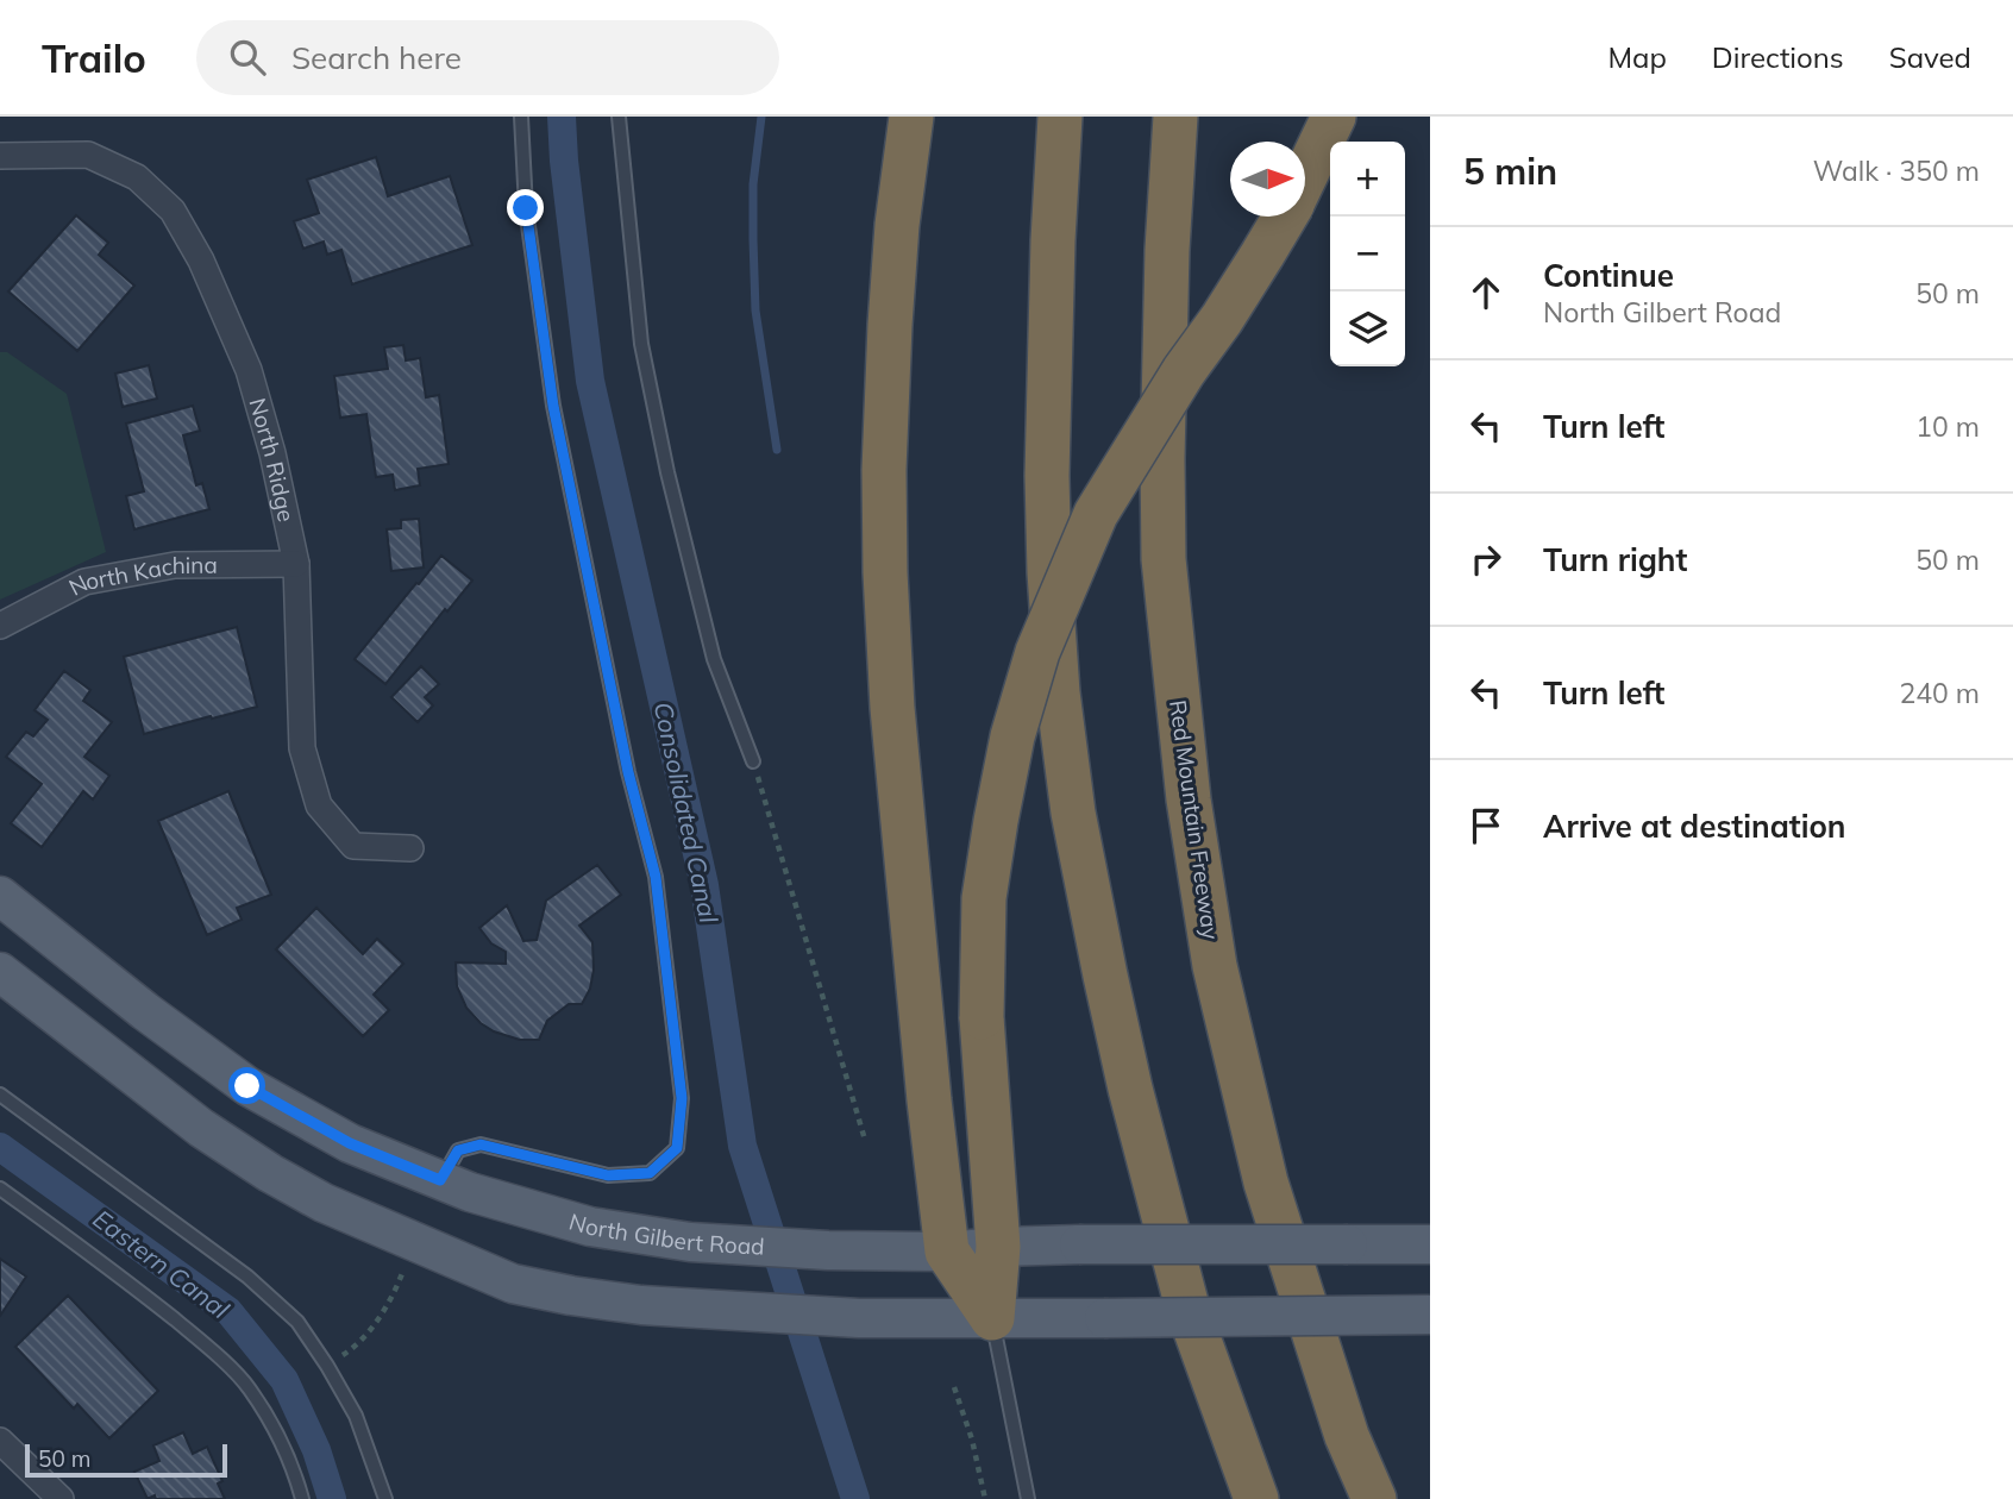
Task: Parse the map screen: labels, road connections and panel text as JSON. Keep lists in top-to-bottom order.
{
  "streets": {
    "highway": ["Red Mountain Freeway"],
    "main road": ["North Gilbert Road"],
    "street": ["North Ridge", "North Kachina"]
  },
  "crossings": [
    ["North Ridge", "North Kachina"]
  ],
  "water": ["Consolidated Canal", "Eastern Canal"],
  "scale_bar": "50 m",
  "north": "right",
  "page": {
    "header": "Trailo",
    "search": "Search here",
    "nav": ["Map", "Directions", "Saved"],
    "heading": ["5 min", "Walk · 350 m"],
    "map_buttons": ["+", "−"],
    "list": [
      ["Continue", "North Gilbert Road", "50 m"],
      ["Turn left", "10 m"],
      ["Turn right", "50 m"],
      ["Turn left", "240 m"],
      "Arrive at destination"
    ],
    "scale": "50 m"
  }
}
